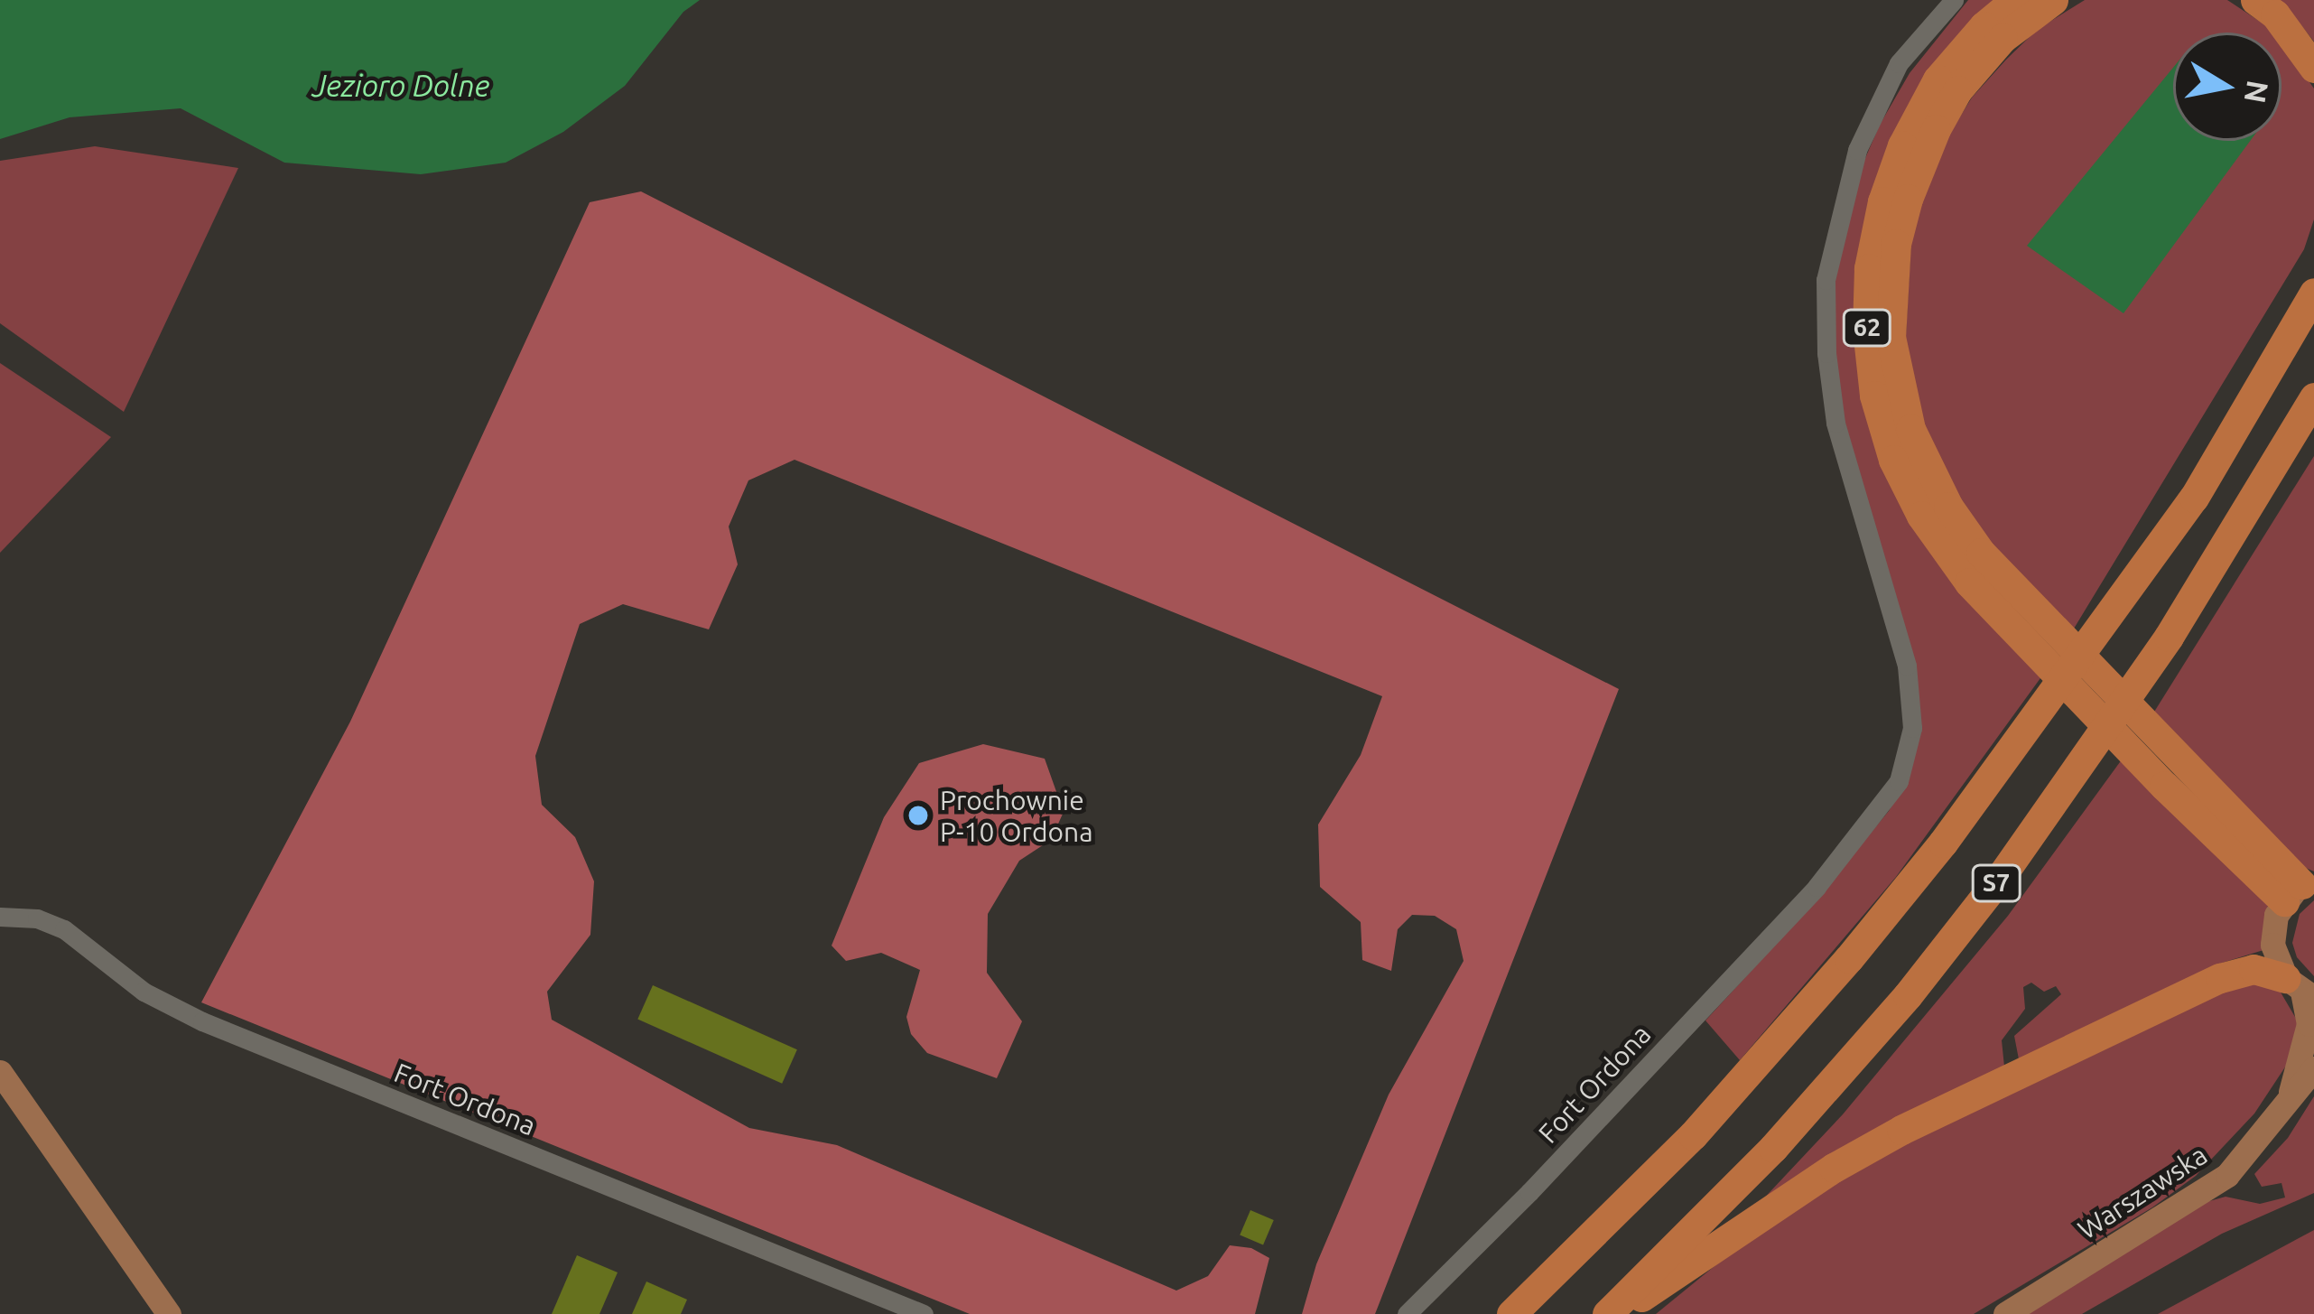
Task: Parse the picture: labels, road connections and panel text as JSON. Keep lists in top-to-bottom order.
{
  "streets": {
    "highway": ["62", "S7"],
    "main road": ["Warszawska"],
    "street": ["Fort Ordona"]
  },
  "water": ["Jezioro Dolne"],
  "places": ["Prochownie P-10 Ordona"],
  "north": "right"
}
